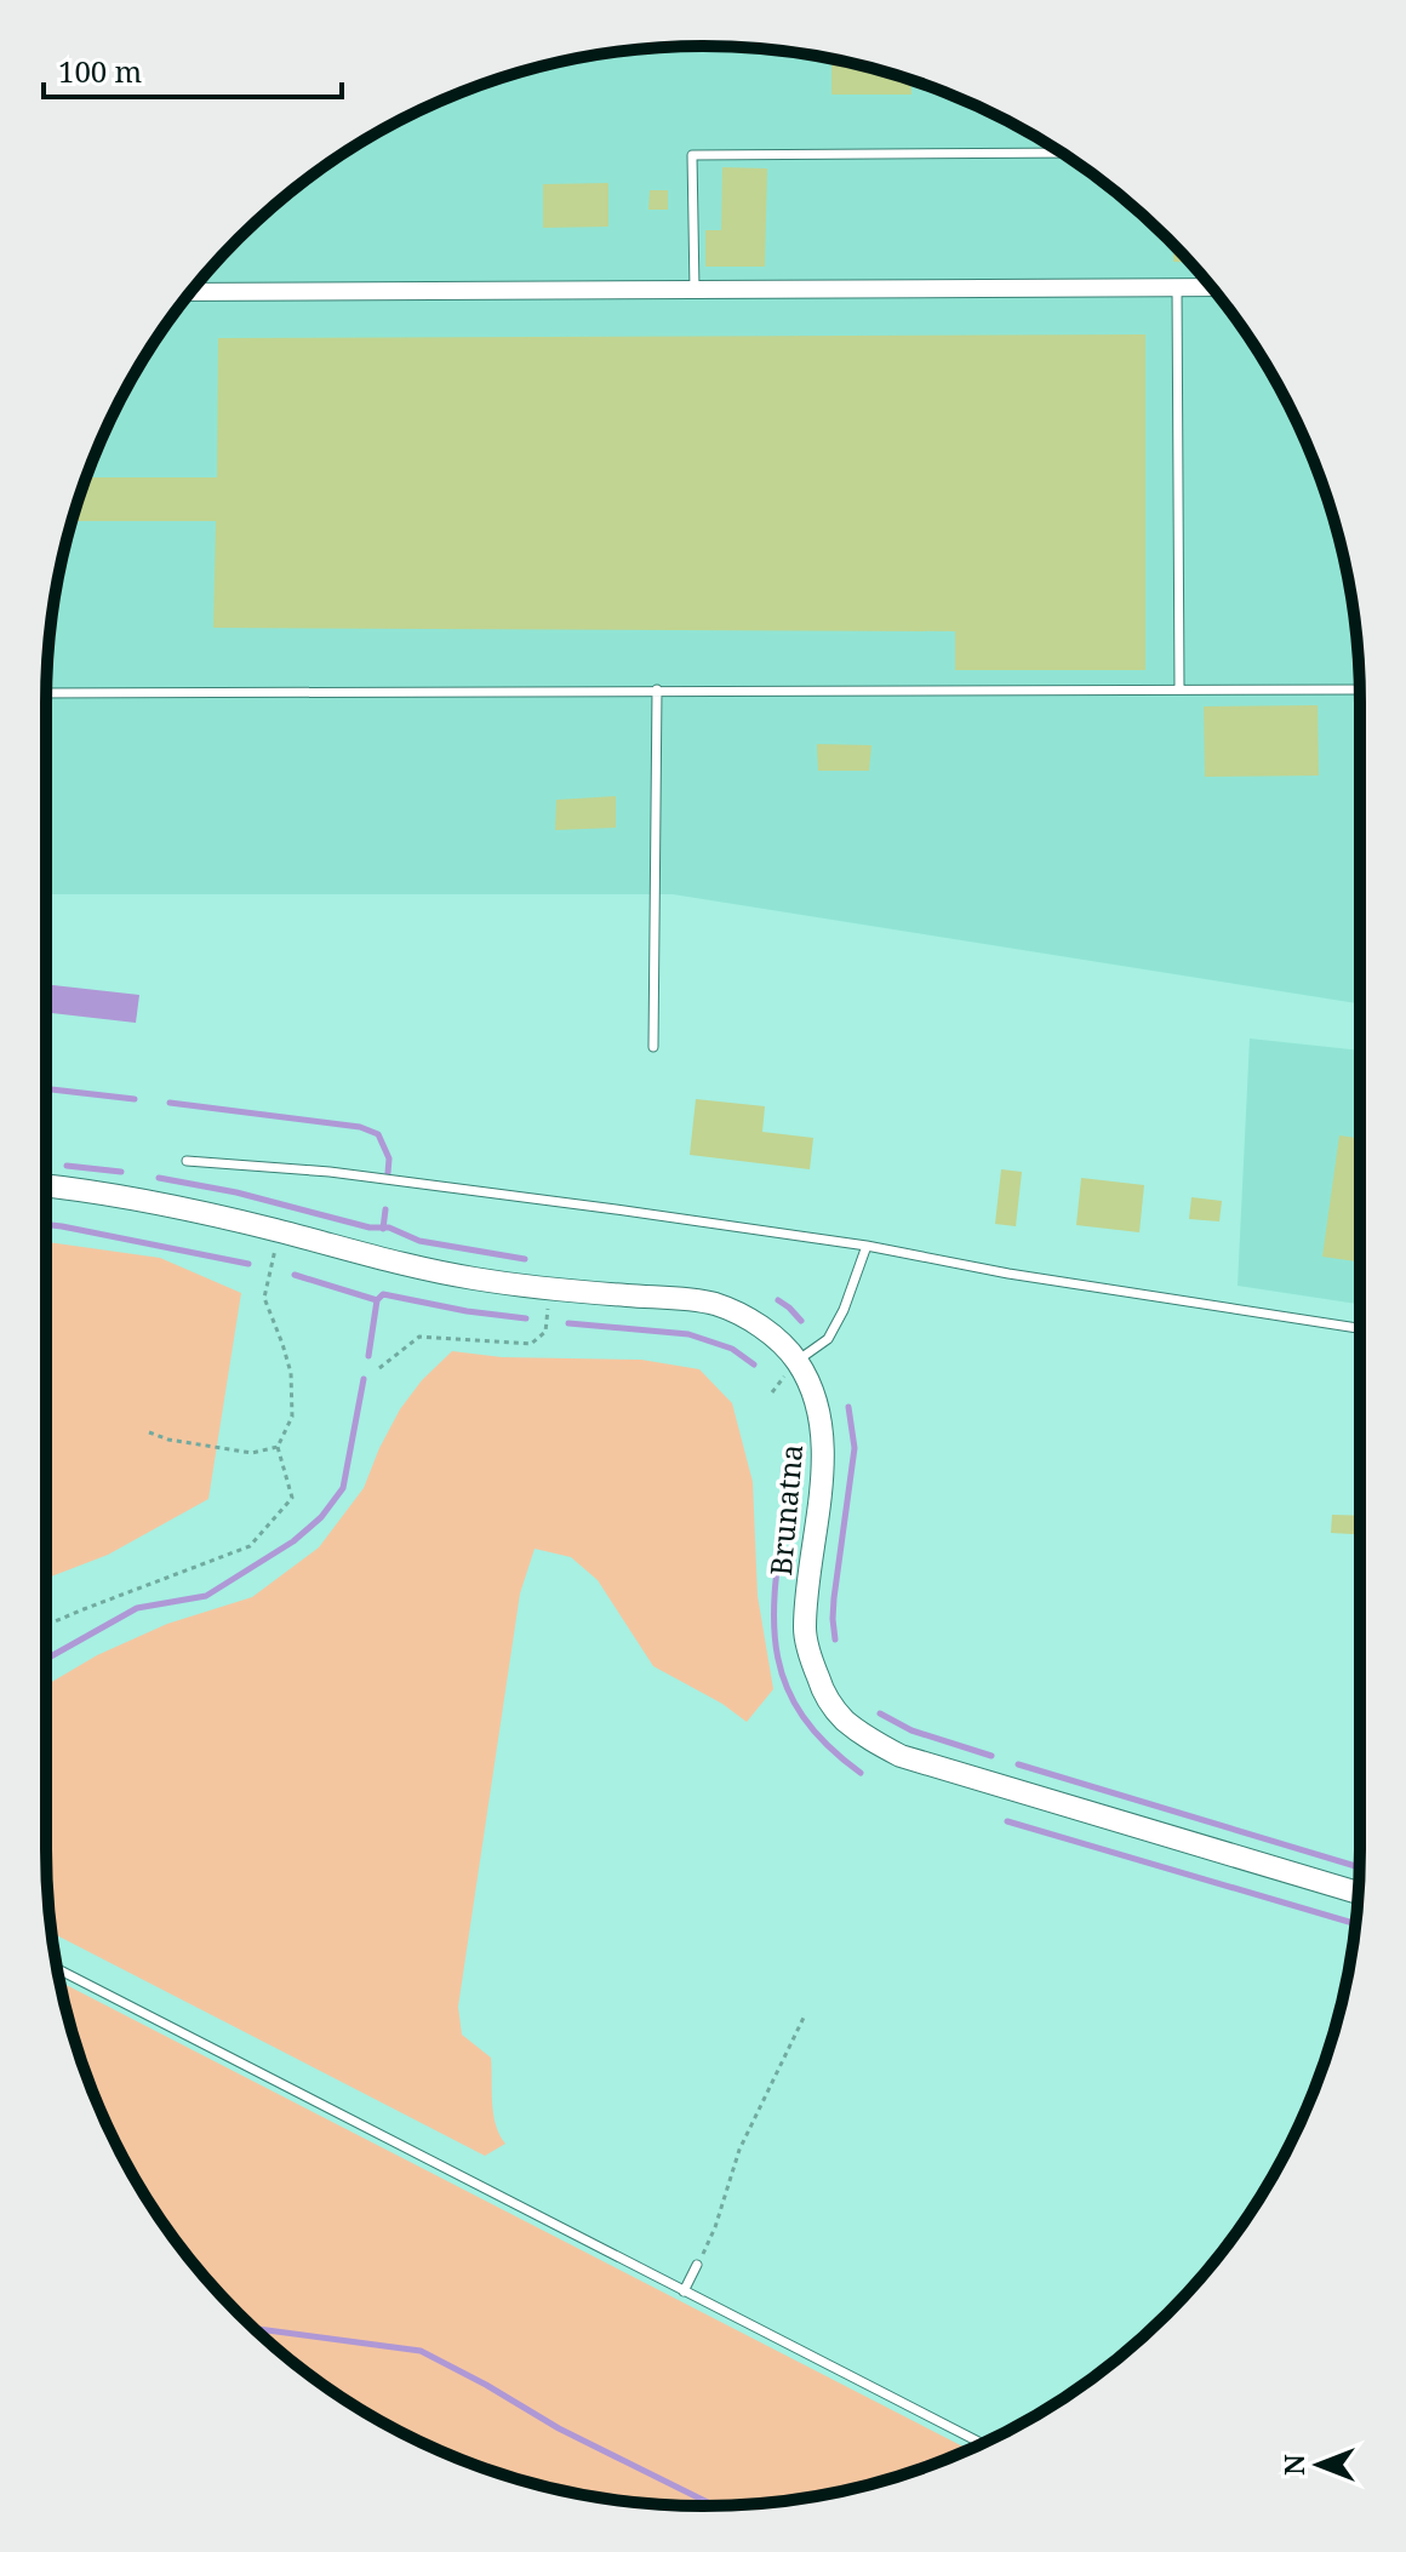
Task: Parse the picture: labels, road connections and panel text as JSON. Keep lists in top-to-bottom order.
{
  "streets": {
    "street": ["Brunatna"]
  },
  "scale_bar": "100 m",
  "north": "left"
}
